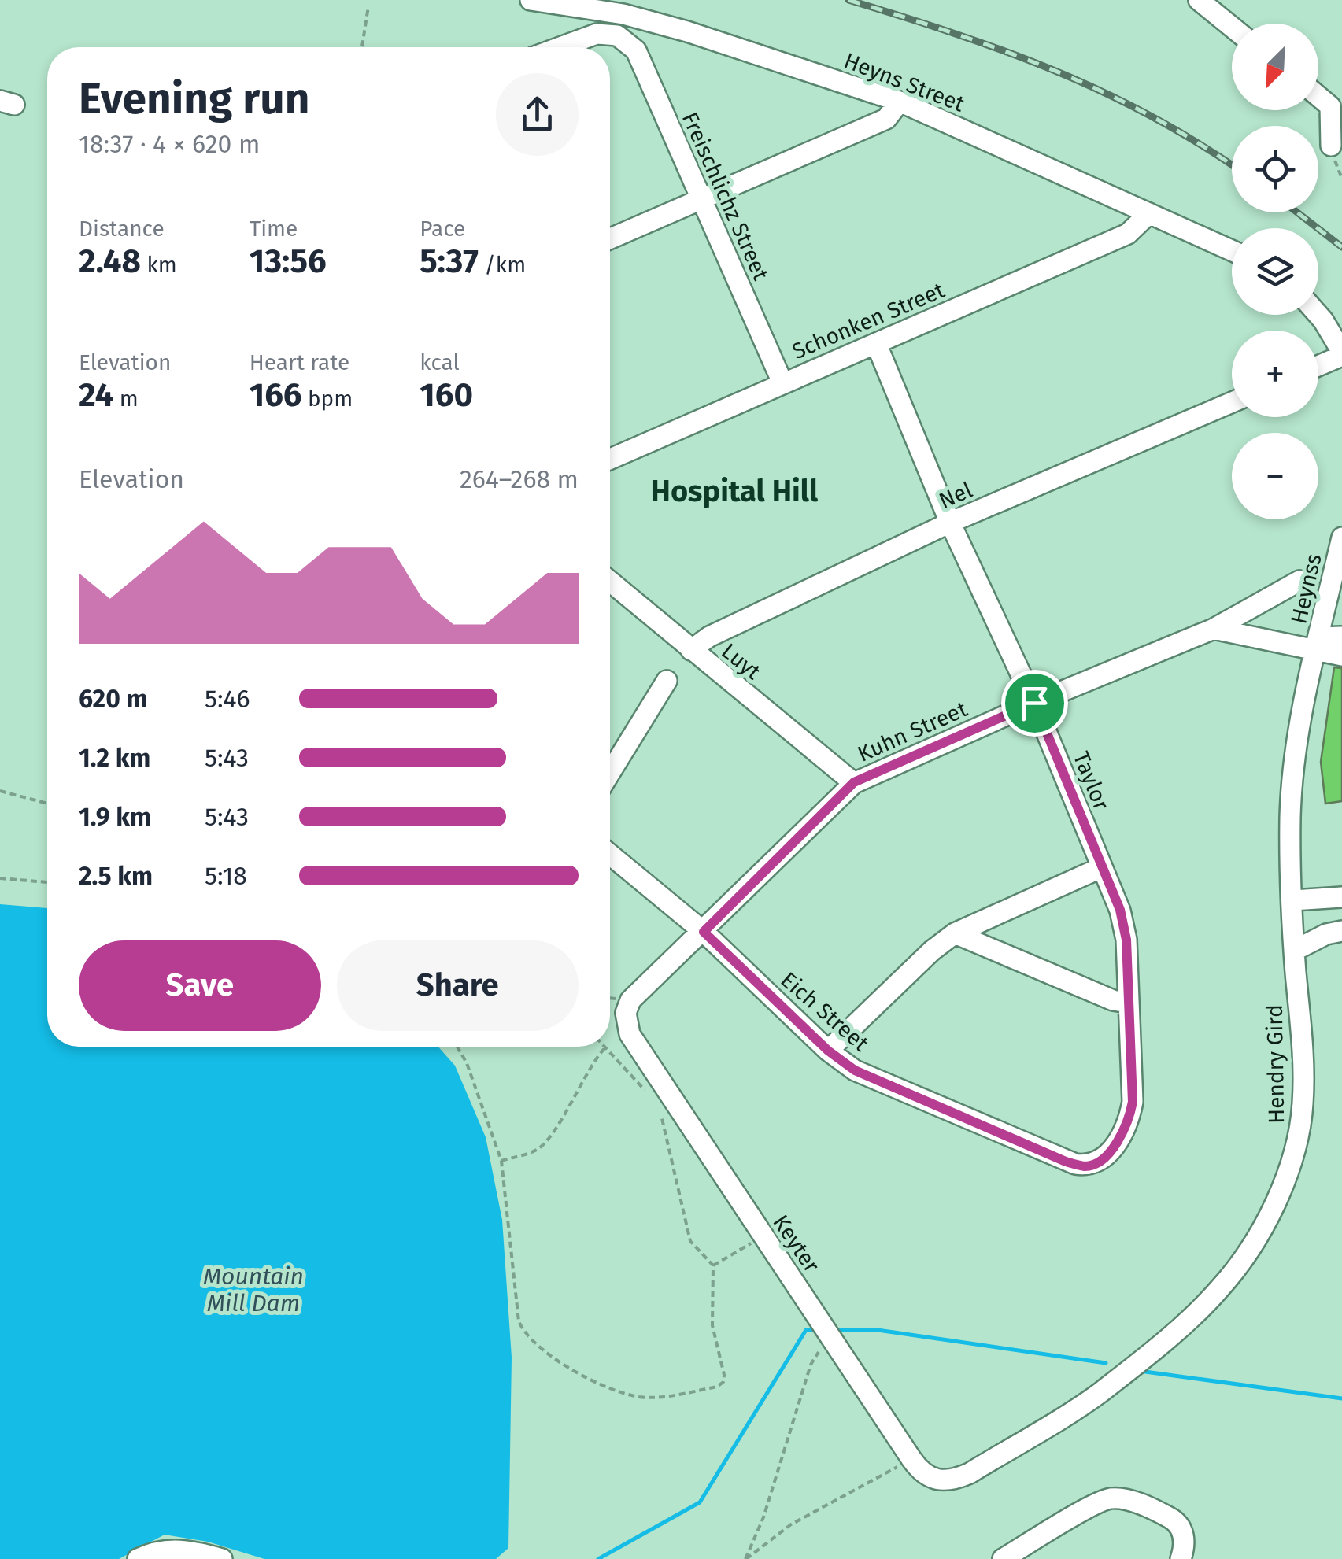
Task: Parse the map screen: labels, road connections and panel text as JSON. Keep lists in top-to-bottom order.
{
  "streets": {
    "street": [
      "Heyns Street",
      "Freischlichz Street",
      "Schonken Street",
      "Nel",
      "Heynss",
      "Luyt",
      "Kuhn Street",
      "Taylor",
      "Eich Street",
      "Hendry Gird",
      "Keyter"
    ]
  },
  "crossings": [
    ["Heyns Street", "Schonken Street"],
    ["Freischlichz Street", "Schonken Street"],
    ["Schonken Street", "Taylor"],
    ["Nel", "Luyt"],
    ["Nel", "Taylor"],
    ["Heynss", "Hendry Gird"],
    ["Luyt", "Kuhn Street"],
    ["Kuhn Street", "Taylor"],
    ["Kuhn Street", "Eich Street"],
    ["Kuhn Street", "Keyter"],
    ["Taylor", "Eich Street"],
    ["Hendry Gird", "Keyter"]
  ],
  "districts": ["Hospital Hill"],
  "water": ["Mountain Mill Dam"],
  "north": "bottom left",
  "page": {
    "map_buttons": ["+", "−"],
    "heading": ["Evening run", "18:37 · 4 × 620 m"],
    "stats": [
      ["Distance", "2.48 km"],
      ["Time", "13:56"],
      ["Pace", "5:37 /km"],
      ["Elevation", "24 m"],
      ["Heart rate", "166 bpm"],
      ["kcal", "160"]
    ],
    "chart": ["Elevation", "264–268 m"],
    "list": [
      {
        "name": "620 m",
        "note": "5:46"
      },
      {
        "name": "1.2 km",
        "note": "5:43"
      },
      {
        "name": "1.9 km",
        "note": "5:43"
      },
      {
        "name": "2.5 km",
        "note": "5:18"
      }
    ],
    "buttons": ["Save", "Share"]
  }
}
